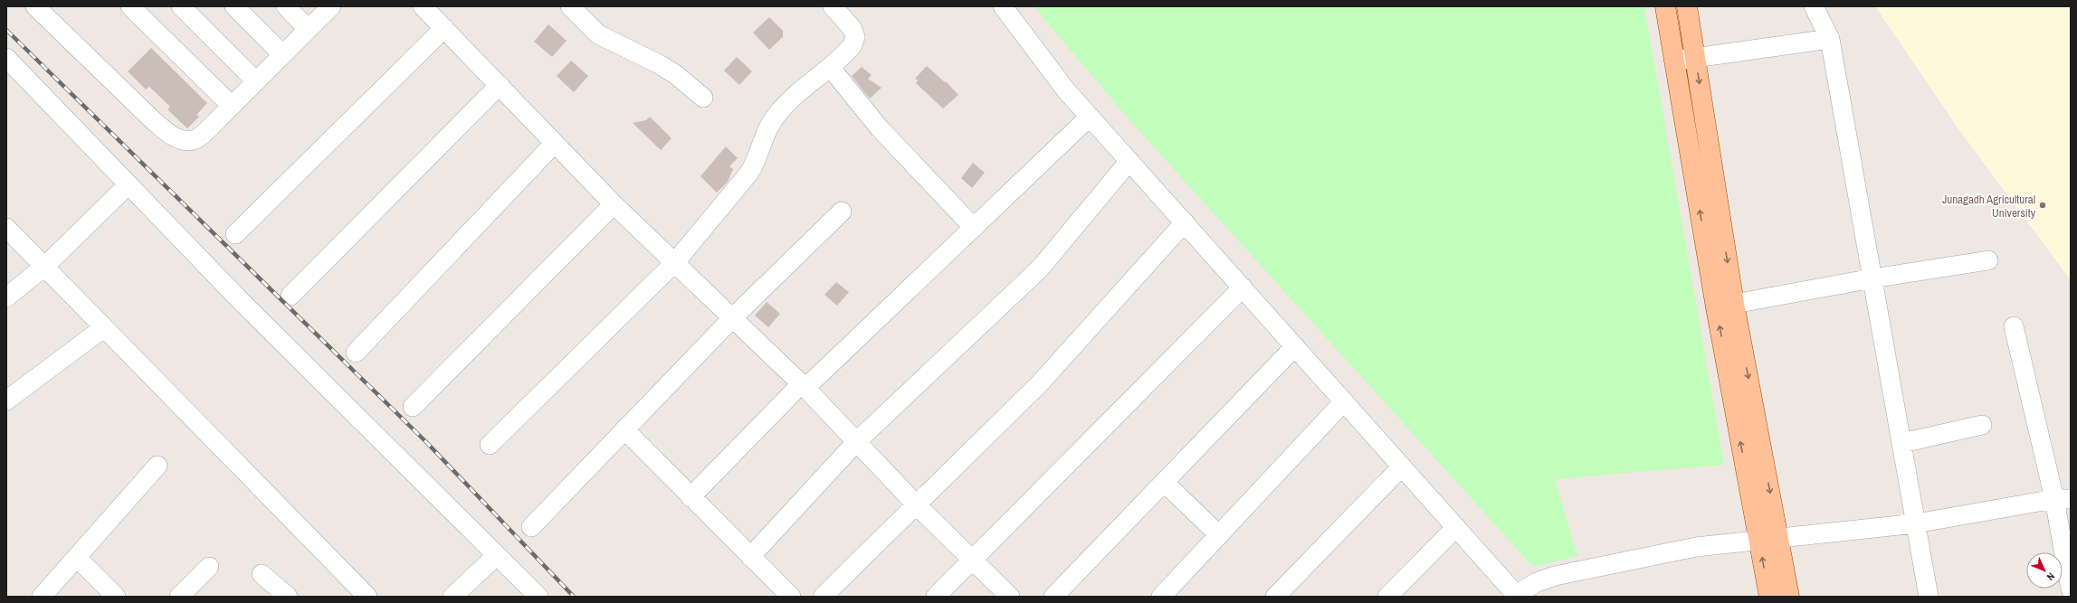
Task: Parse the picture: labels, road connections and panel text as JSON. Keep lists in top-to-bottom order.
{
  "places": ["Junagadh Agricultural University"],
  "north": "bottom right"
}
